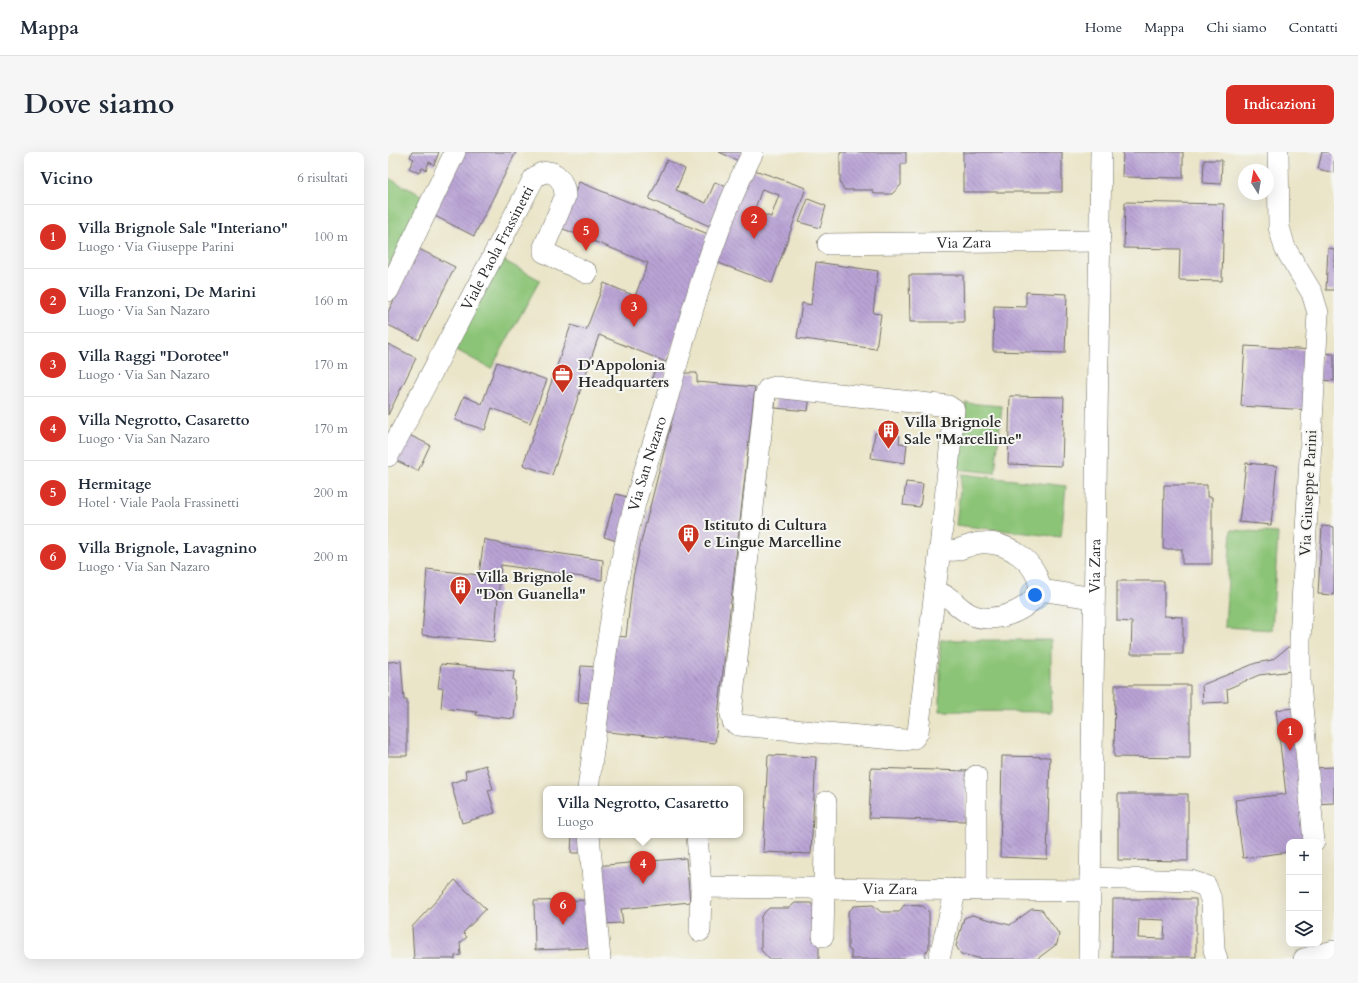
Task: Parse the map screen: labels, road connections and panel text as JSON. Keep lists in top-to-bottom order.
{
  "streets": {
    "street": [
      "Via Zara",
      "Viale Paola Frassinetti",
      "Via San Nazaro",
      "Via Giuseppe Parini"
    ]
  },
  "places": {
    "office": ["D'Appolonia Headquarters"],
    "building": ["Villa Brignole Sale \"Marcelline\"", "Istituto di Cultura e Lingue Marcelline", "Villa Brignole \"Don Guanella\""]
  },
  "north": "top",
  "page": {
    "header": "Mappa",
    "nav": [
      "Home",
      "Mappa",
      "Chi siamo",
      "Contatti"
    ],
    "title": "Dove siamo",
    "buttons": "Indicazioni",
    "heading": ["Vicino", "6 risultati"],
    "list": [
      {
        "mark": "1",
        "name": "Villa Brignole Sale \"Interiano\"",
        "note": "Luogo · Via Giuseppe Parini",
        "value": "100 m"
      },
      {
        "mark": "2",
        "name": "Villa Franzoni, De Marini",
        "note": "Luogo · Via San Nazaro",
        "value": "160 m"
      },
      {
        "mark": "3",
        "name": "Villa Raggi \"Dorotee\"",
        "note": "Luogo · Via San Nazaro",
        "value": "170 m"
      },
      {
        "mark": "4",
        "name": "Villa Negrotto, Casaretto",
        "note": "Luogo · Via San Nazaro",
        "value": "170 m"
      },
      {
        "mark": "5",
        "name": "Hermitage",
        "note": "Hotel · Viale Paola Frassinetti",
        "value": "200 m"
      },
      {
        "mark": "6",
        "name": "Villa Brignole, Lavagnino",
        "note": "Luogo · Via San Nazaro",
        "value": "200 m"
      }
    ],
    "pins": [
      "2",
      "5",
      "3",
      "1",
      "4",
      "6"
    ],
    "popup": ["Villa Negrotto, Casaretto", "Luogo"],
    "map_buttons": ["+", "−"]
  }
}
